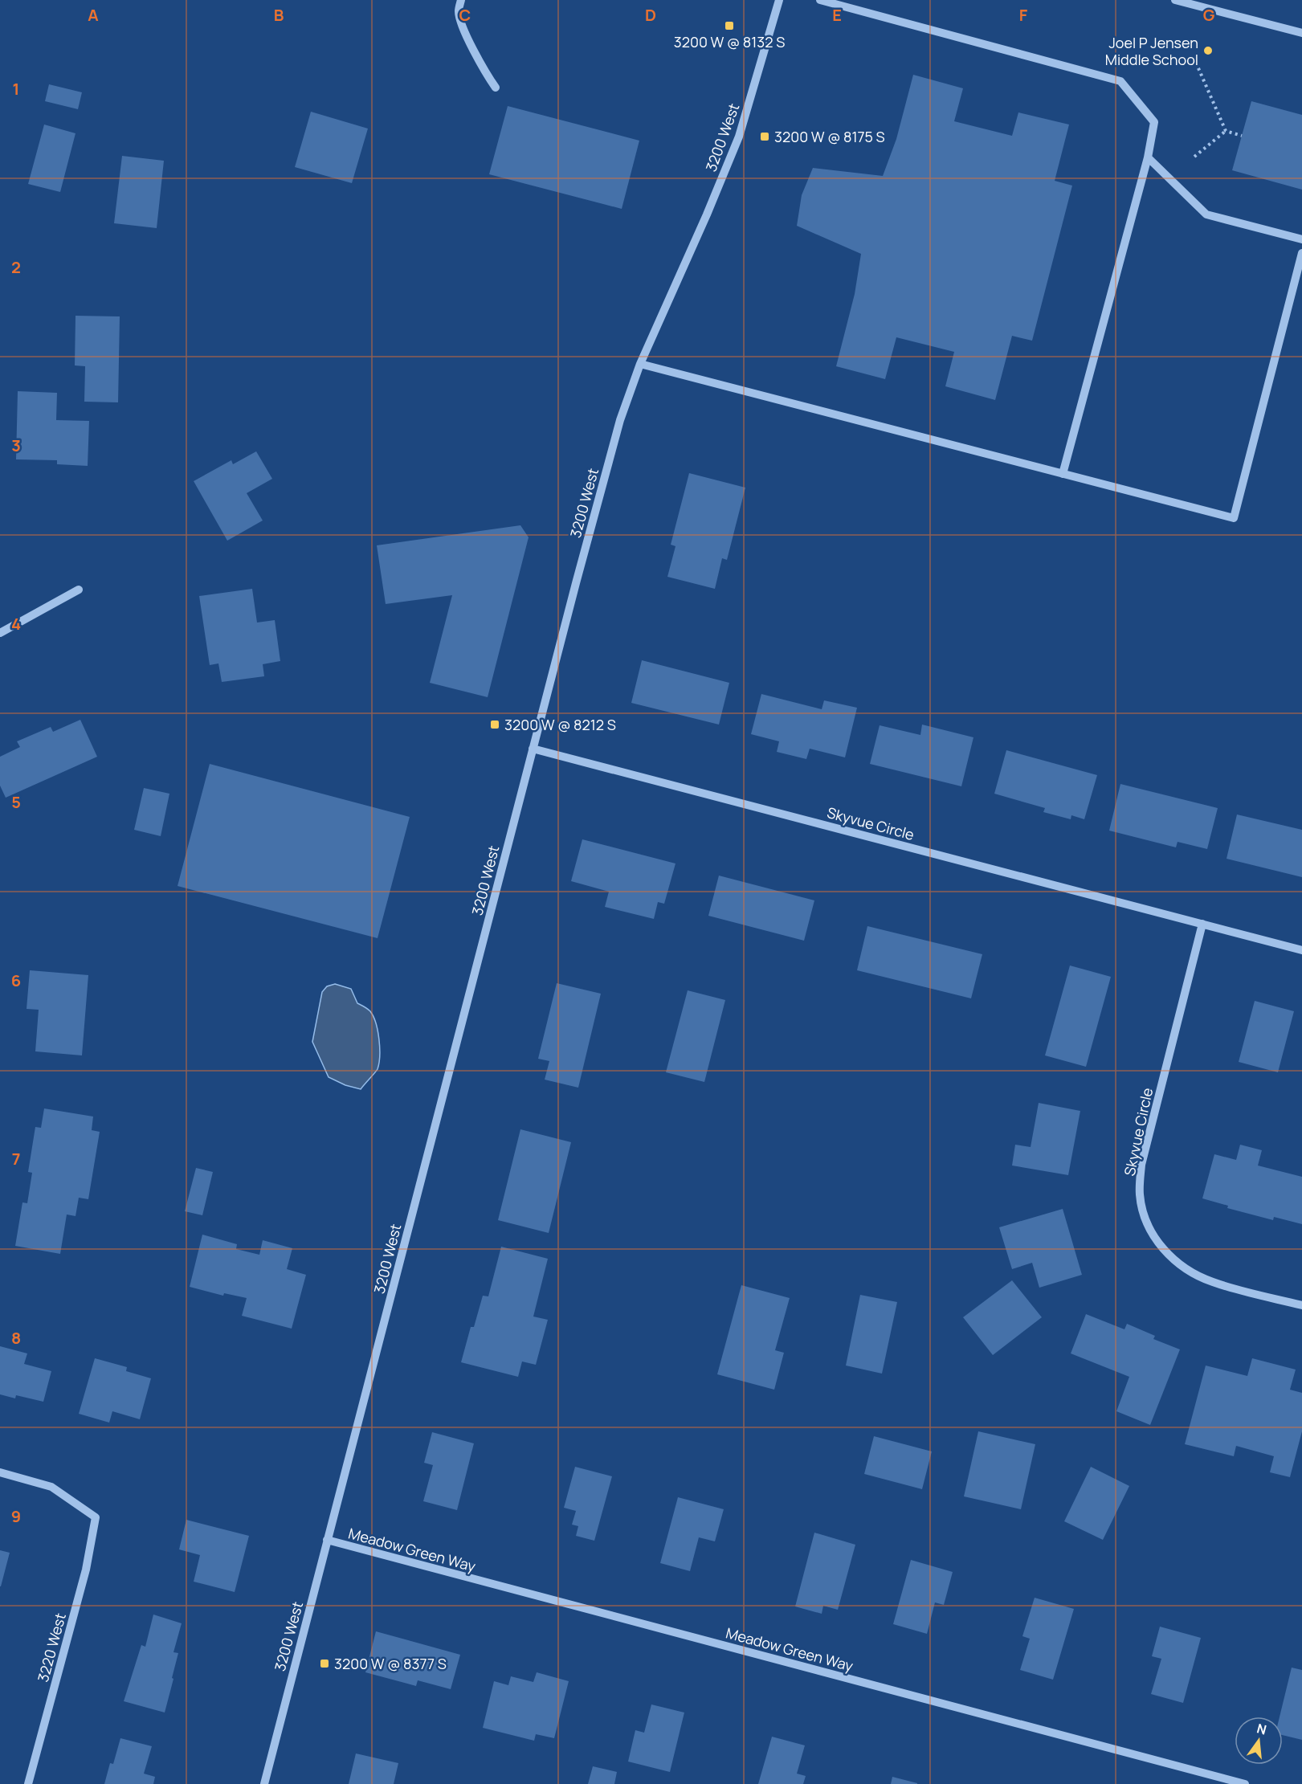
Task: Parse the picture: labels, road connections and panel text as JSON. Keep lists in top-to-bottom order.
{
  "streets": {
    "street": [
      "3200 West",
      "Skyvue Circle",
      "Meadow Green Way",
      "3220 West"
    ]
  },
  "crossings": [
    ["3200 West", "Skyvue Circle"],
    ["3200 West", "Meadow Green Way"]
  ],
  "places": {
    "transit": [
      "3200 W @ 8132 S",
      "3200 W @ 8175 S",
      "3200 W @ 8212 S",
      "3200 W @ 8377 S"
    ],
    "other": ["Joel P Jensen Middle School"]
  },
  "north": "top",
  "grid": {
    "columns": [
      "A",
      "B",
      "C",
      "D",
      "E",
      "F",
      "G"
    ],
    "rows": [
      "1",
      "2",
      "3",
      "4",
      "5",
      "6",
      "7",
      "8",
      "9"
    ]
  }
}
